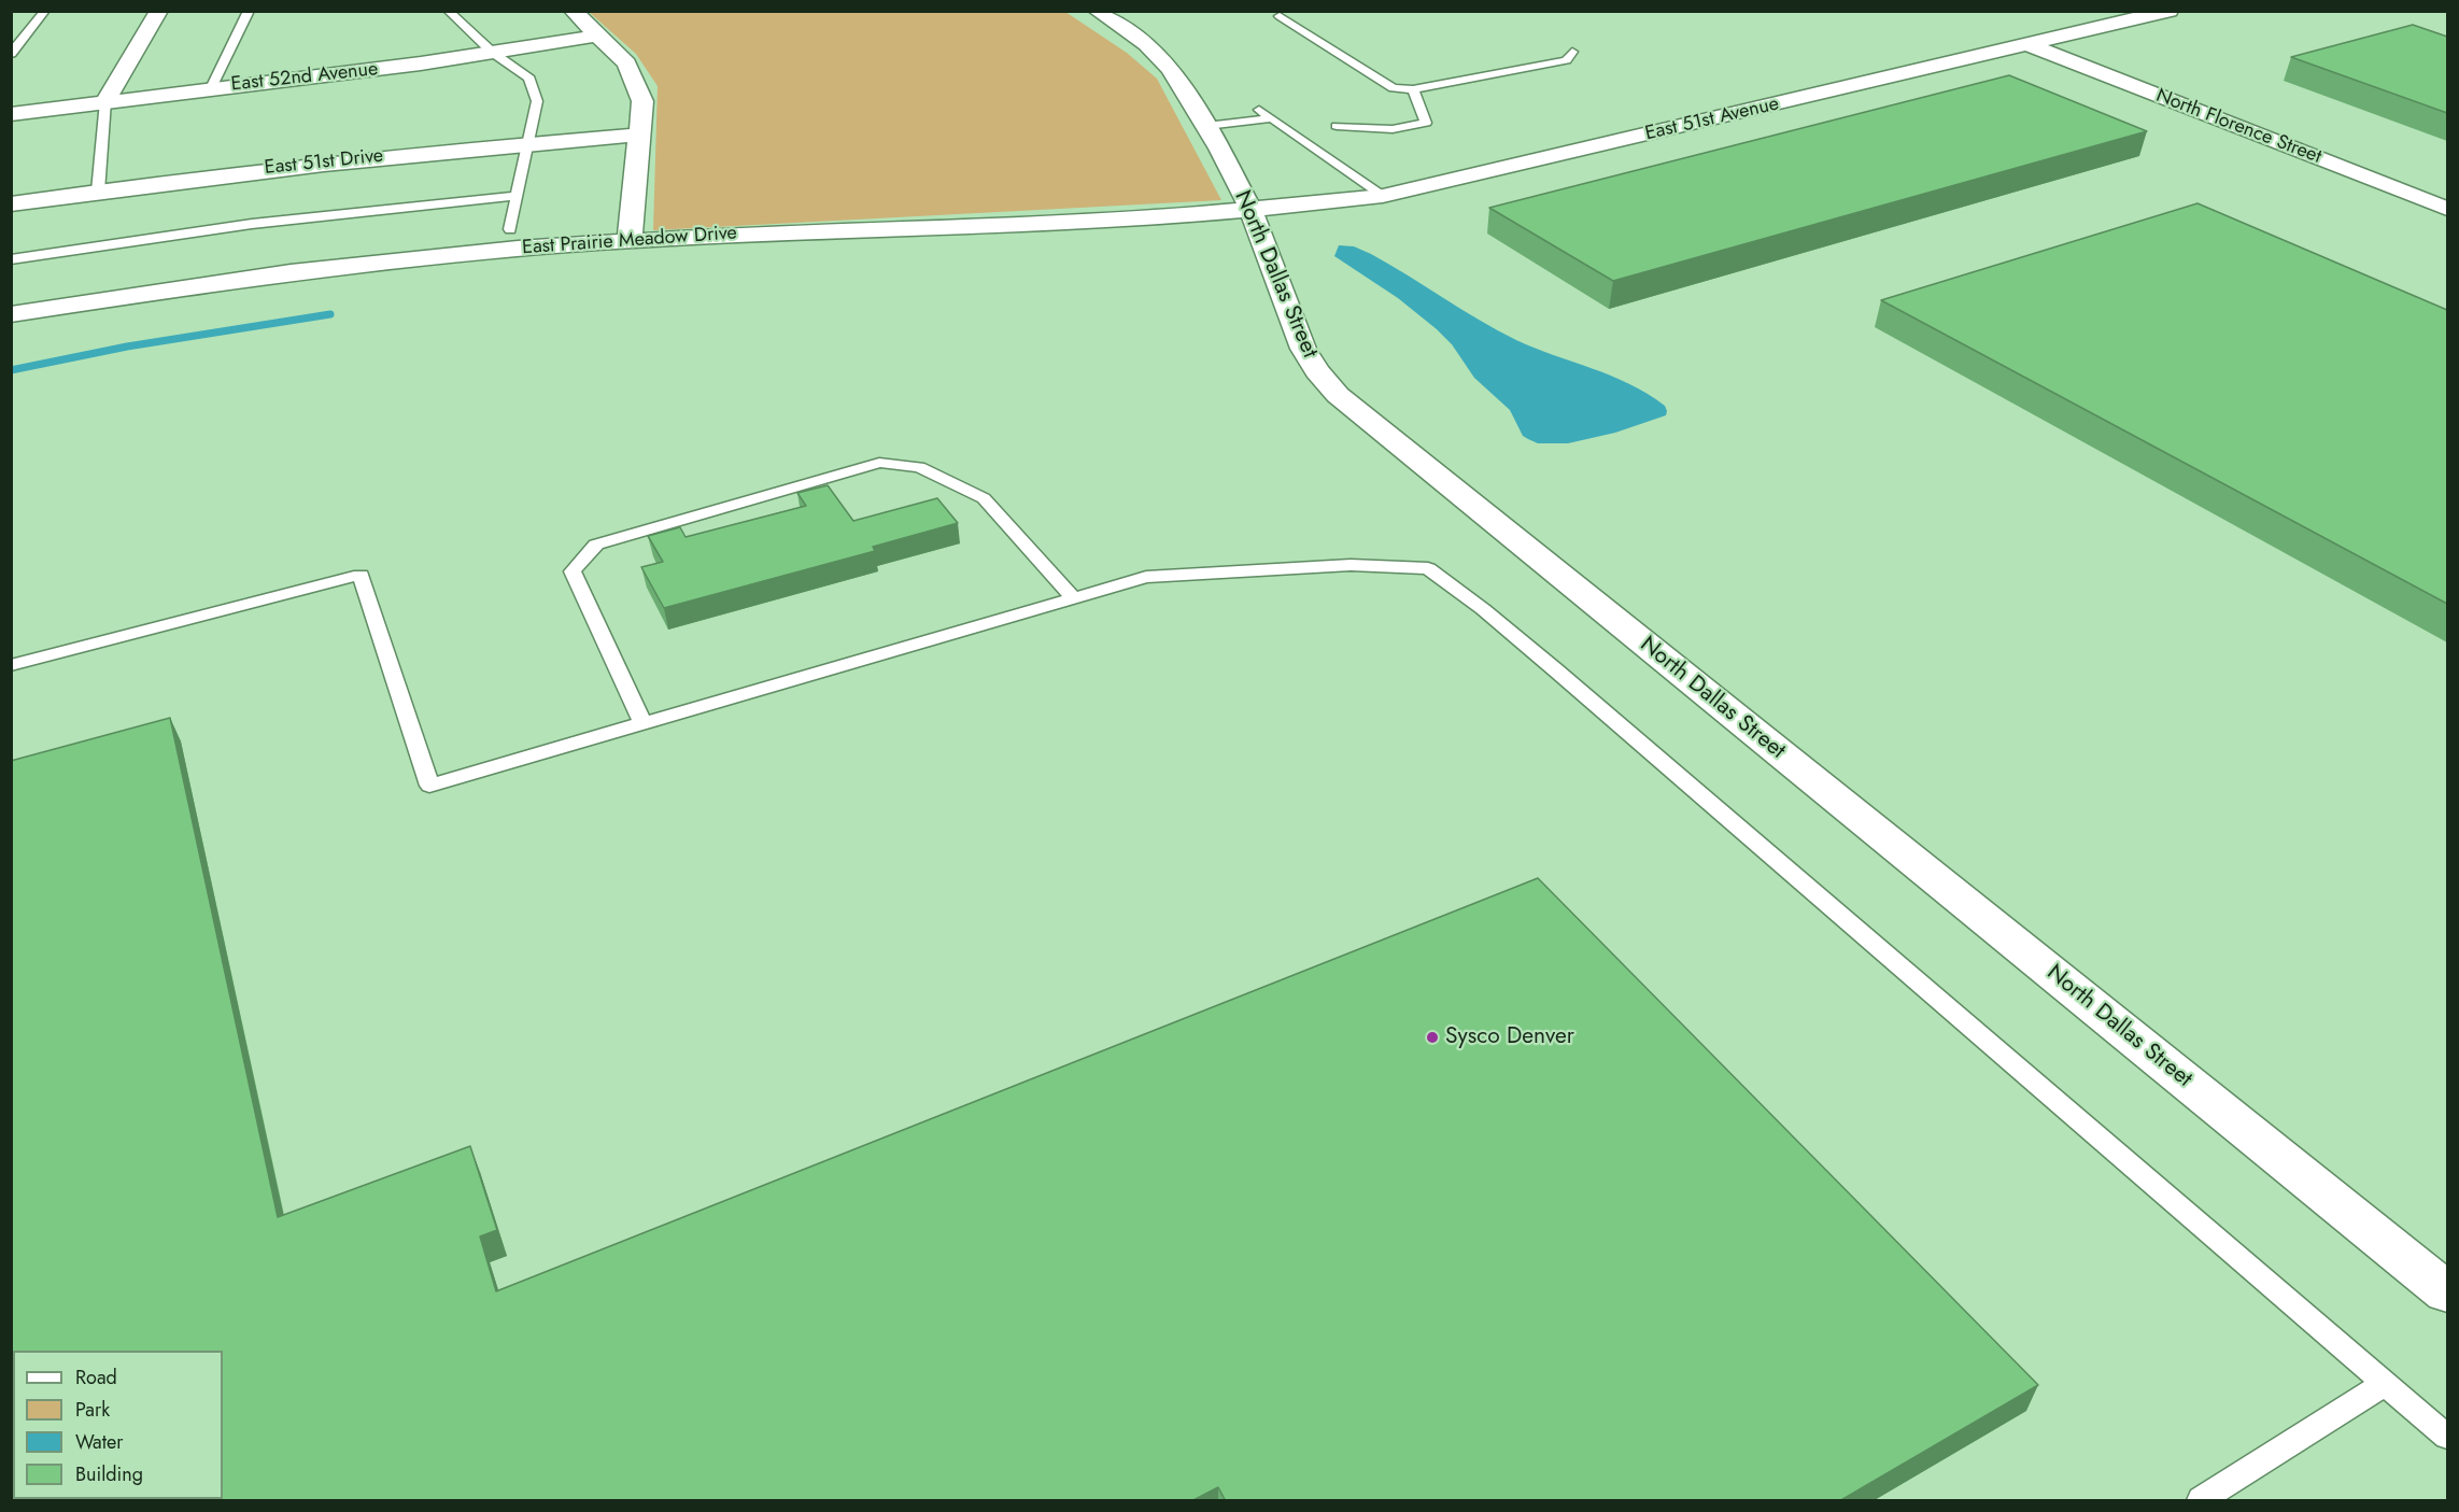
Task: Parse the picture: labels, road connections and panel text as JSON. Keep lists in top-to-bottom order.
{
  "streets": {
    "street": [
      "East 52nd Avenue",
      "East 51st Avenue",
      "North Florence Street",
      "East 51st Drive",
      "East Prairie Meadow Drive",
      "North Dallas Street"
    ]
  },
  "crossings": [
    ["East 51st Avenue", "North Florence Street"],
    ["East 51st Avenue", "East Prairie Meadow Drive"],
    ["East 51st Avenue", "North Dallas Street"],
    ["East Prairie Meadow Drive", "North Dallas Street"]
  ],
  "places": ["Sysco Denver"],
  "legend": [
    "Road",
    "Park",
    "Water",
    "Building"
  ]
}
